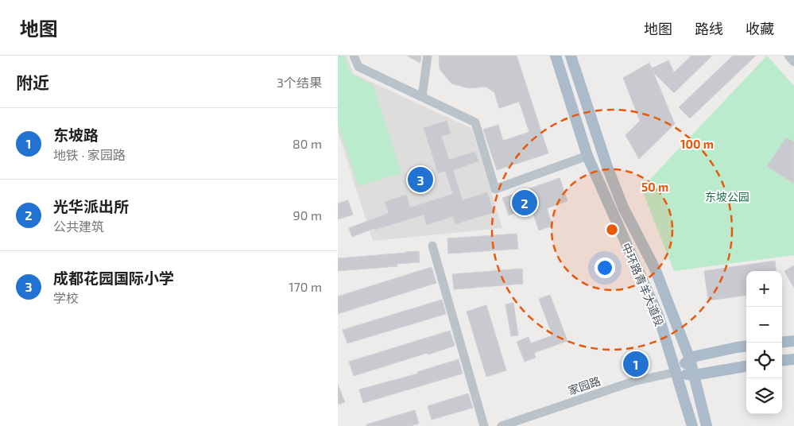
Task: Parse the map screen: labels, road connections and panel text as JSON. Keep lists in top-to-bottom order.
{
  "streets": {
    "main road": ["中环路青羊大道段"],
    "street": ["家园路"]
  },
  "crossings": [
    ["中环路青羊大道段", "家园路"]
  ],
  "parks": ["东坡公园"],
  "page": {
    "header": "地图",
    "nav": ["地图", "路线", "收藏"],
    "heading": ["附近", "3个结果"],
    "list": [
      {
        "mark": "1",
        "name": "东坡路",
        "note": "地铁 · 家园路",
        "value": "80 m"
      },
      {
        "mark": "2",
        "name": "光华派出所",
        "note": "公共建筑",
        "value": "90 m"
      },
      {
        "mark": "3",
        "name": "成都花园国际小学",
        "note": "学校",
        "value": "170 m"
      }
    ],
    "pins": ["3", "2", "1"],
    "map_buttons": ["+", "−"]
  },
  "rings": ["100 m", "50 m"]
}
